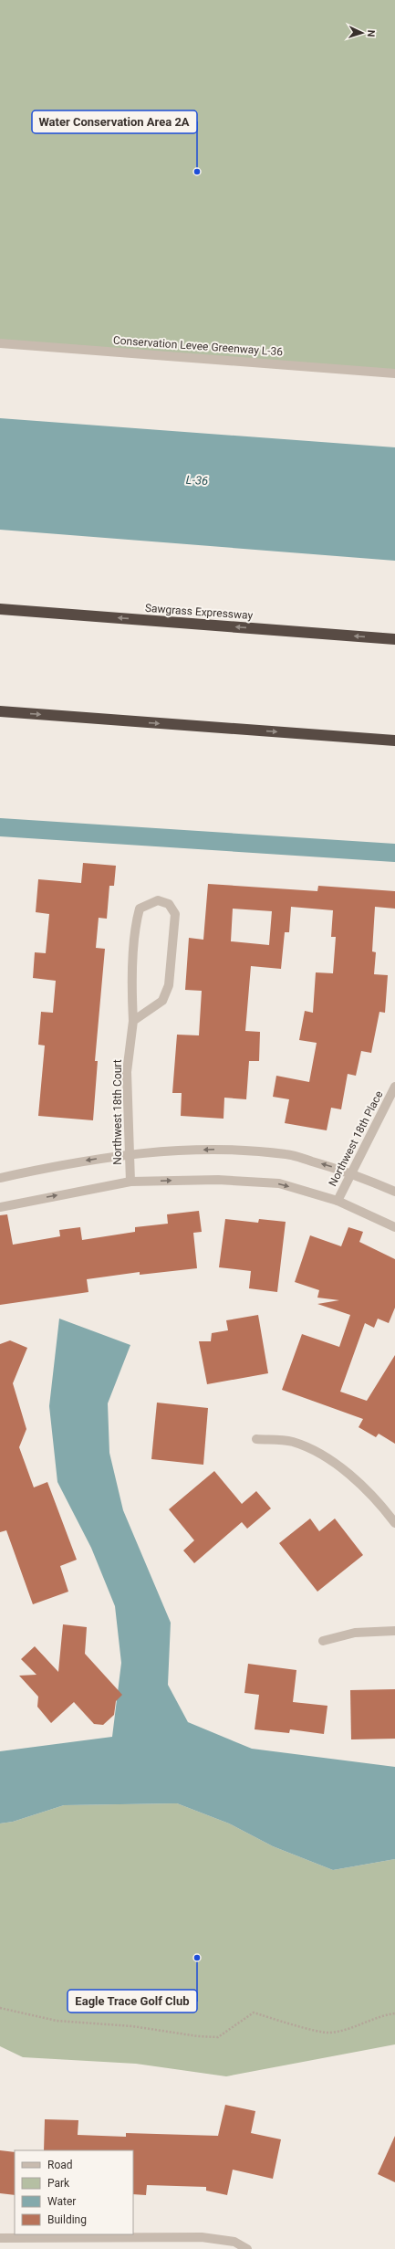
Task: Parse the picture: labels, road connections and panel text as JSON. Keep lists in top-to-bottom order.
{
  "streets": {
    "highway": ["Sawgrass Expressway"],
    "street": ["Conservation Levee Greenway L-36", "Northwest 18th Court", "Northwest 18th Place"]
  },
  "one_way": ["Sawgrass Expressway"],
  "water": ["L-36"],
  "places": ["Water Conservation Area 2A", "Eagle Trace Golf Club"],
  "legend": [
    "Road",
    "Park",
    "Water",
    "Building"
  ],
  "north": "right"
}
